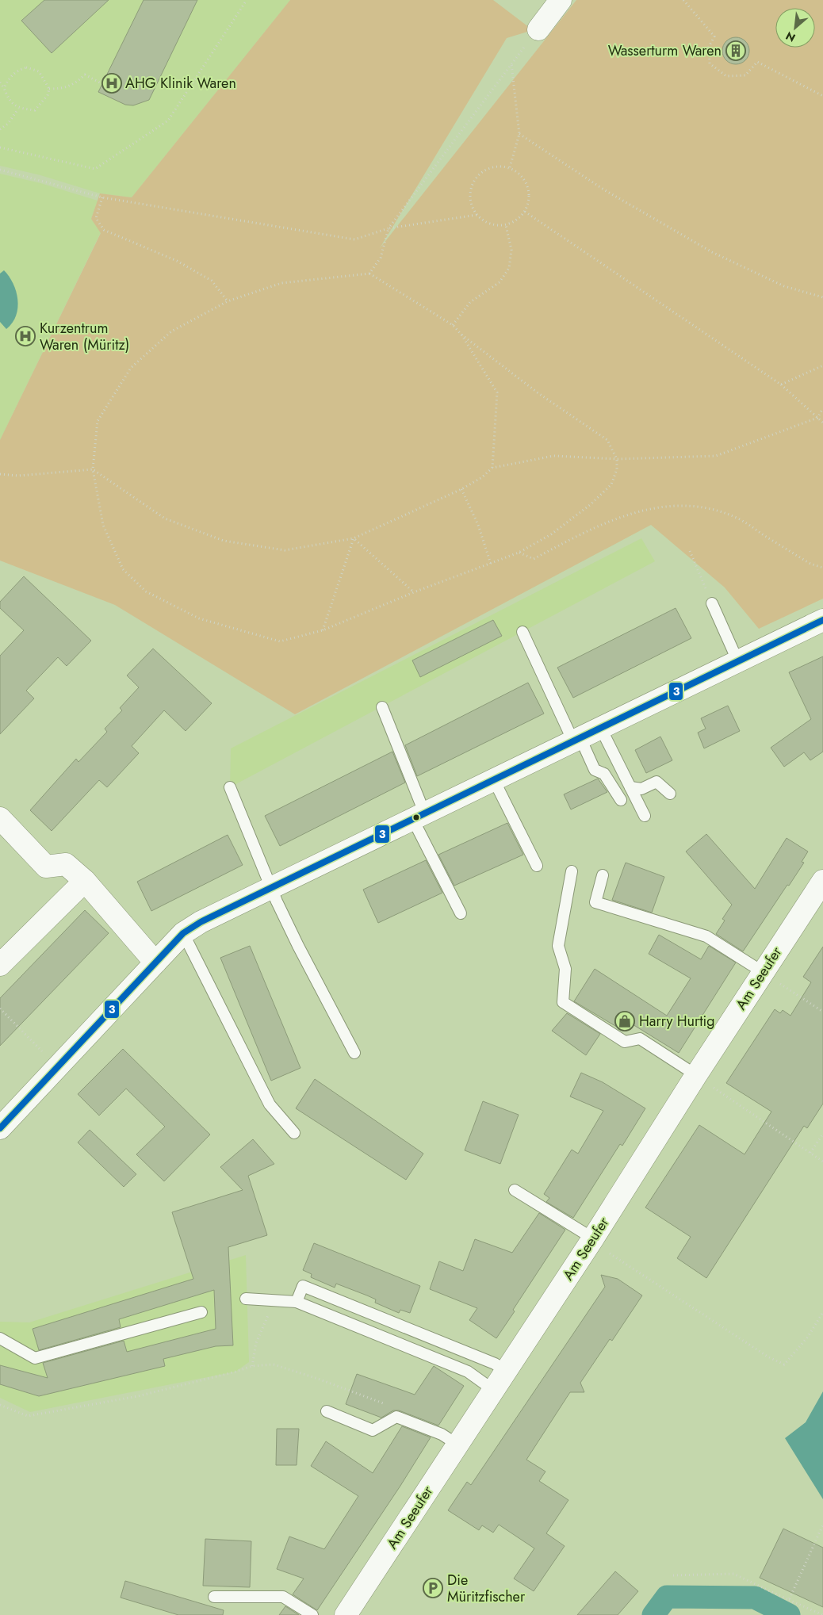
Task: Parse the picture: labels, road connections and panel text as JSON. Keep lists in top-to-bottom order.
{
  "streets": {
    "street": ["Am Seeufer"]
  },
  "places": {
    "building": ["Wasserturm Waren"],
    "hospital": ["AHG Klinik Waren", "Kurzentrum Waren (Müritz)"],
    "shop": ["Harry Hurtig"],
    "parking": ["Die Müritzfischer"]
  },
  "lines": ["transit line 3"],
  "north": "bottom left"
}
